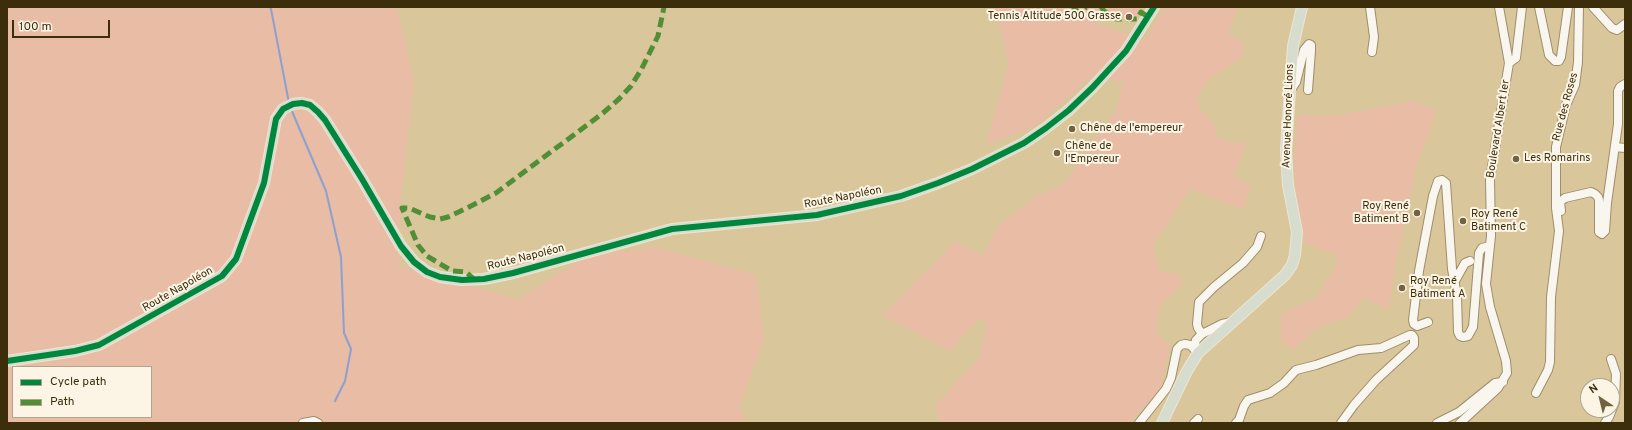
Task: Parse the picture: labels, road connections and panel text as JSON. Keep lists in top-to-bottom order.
{
  "streets": {
    "main road": ["Avenue Honoré Lions", "Route Napoléon"],
    "street": ["Rue des Roses", "Boulevard Albert Ier"]
  },
  "places": [
    "Tennis Altitude 500 Grasse",
    "Chêne de l'empereur",
    "Chêne de l'Empereur",
    "Les Romarins",
    "Roy René Batiment B",
    "Roy René Batiment C",
    "Roy René Batiment A"
  ],
  "legend": ["Cycle path", "Path"],
  "scale_bar": "100 m",
  "north": "top left"
}
